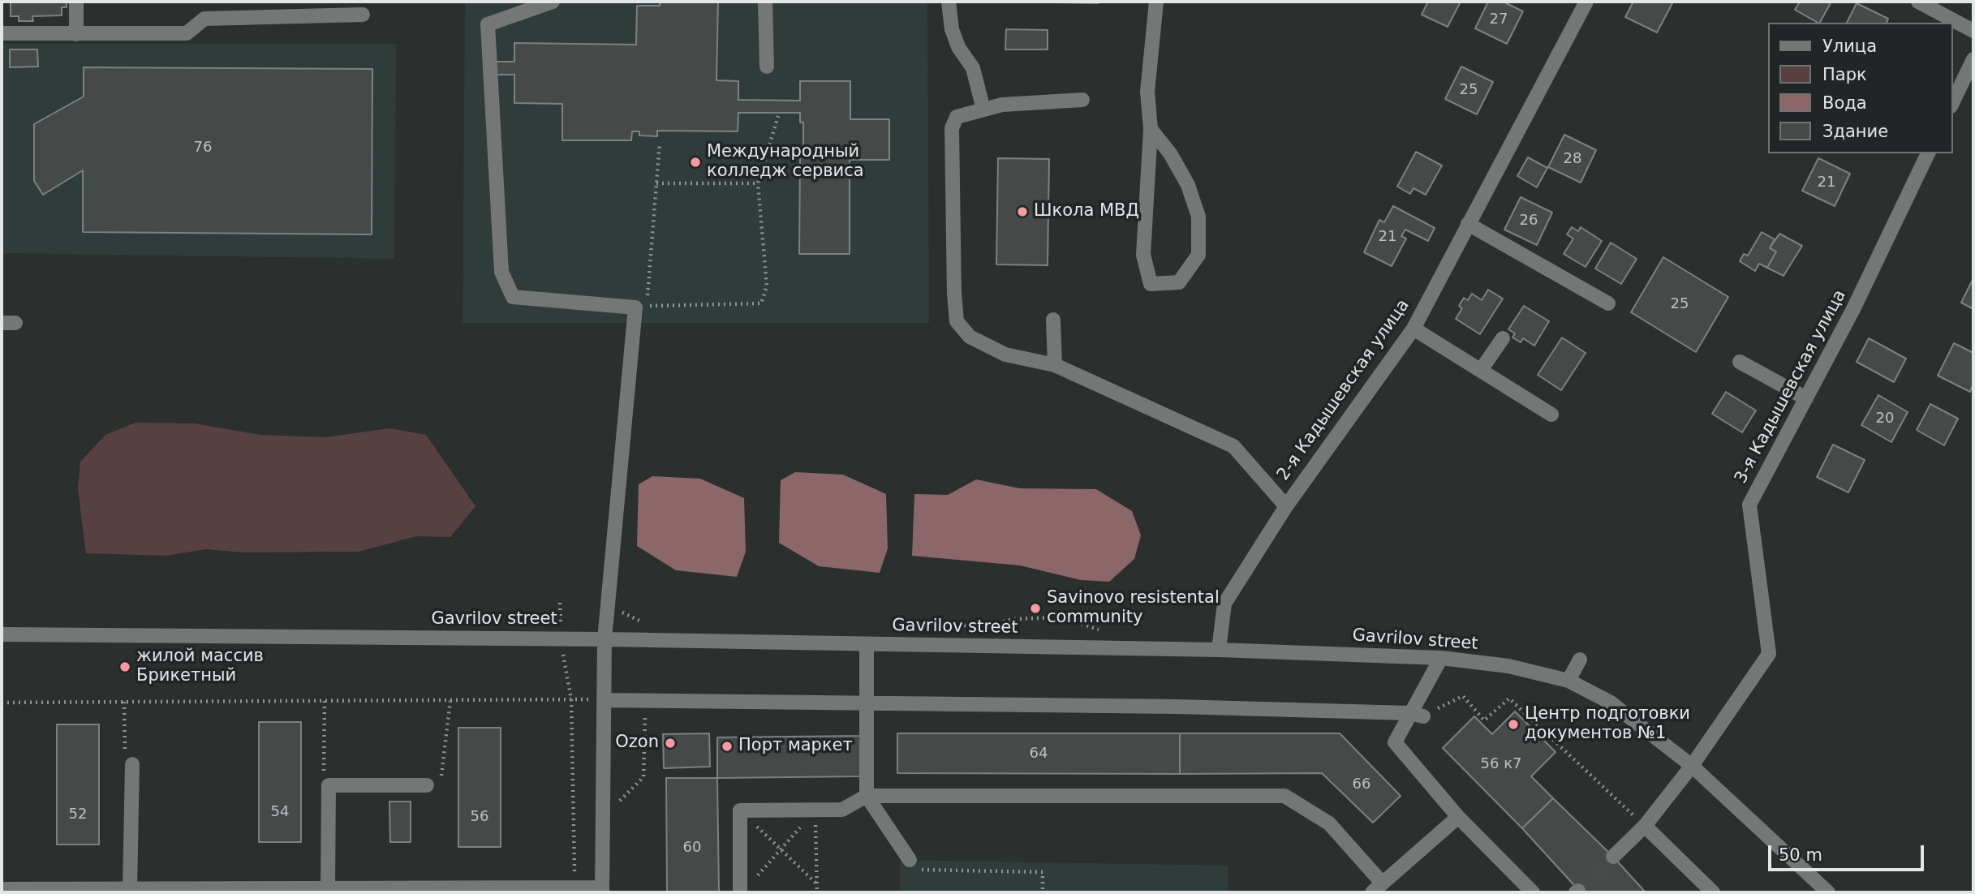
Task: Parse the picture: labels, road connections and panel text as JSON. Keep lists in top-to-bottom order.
{
  "streets": {
    "street": ["3-я Кадышевская улица", "2-я Кадышевская улица", "Gavrilov street"]
  },
  "crossings": [
    ["3-я Кадышевская улица", "Gavrilov street"],
    ["2-я Кадышевская улица", "Gavrilov street"]
  ],
  "places": [
    "Международный колледж сервиса",
    "Школа МВД",
    "Savinovo resistental community",
    "жилой массив Брикетный",
    "Центр подготовки документов №1",
    "Ozon",
    "Порт маркет"
  ],
  "house_numbers": [
    "27",
    "25",
    "76",
    "28",
    "21",
    "26",
    "21",
    "25",
    "20",
    "64",
    "56 к7",
    "66",
    "54",
    "52",
    "56",
    "60"
  ],
  "legend": [
    "Улица",
    "Парк",
    "Вода",
    "Здание"
  ],
  "scale_bar": "50 m"
}
